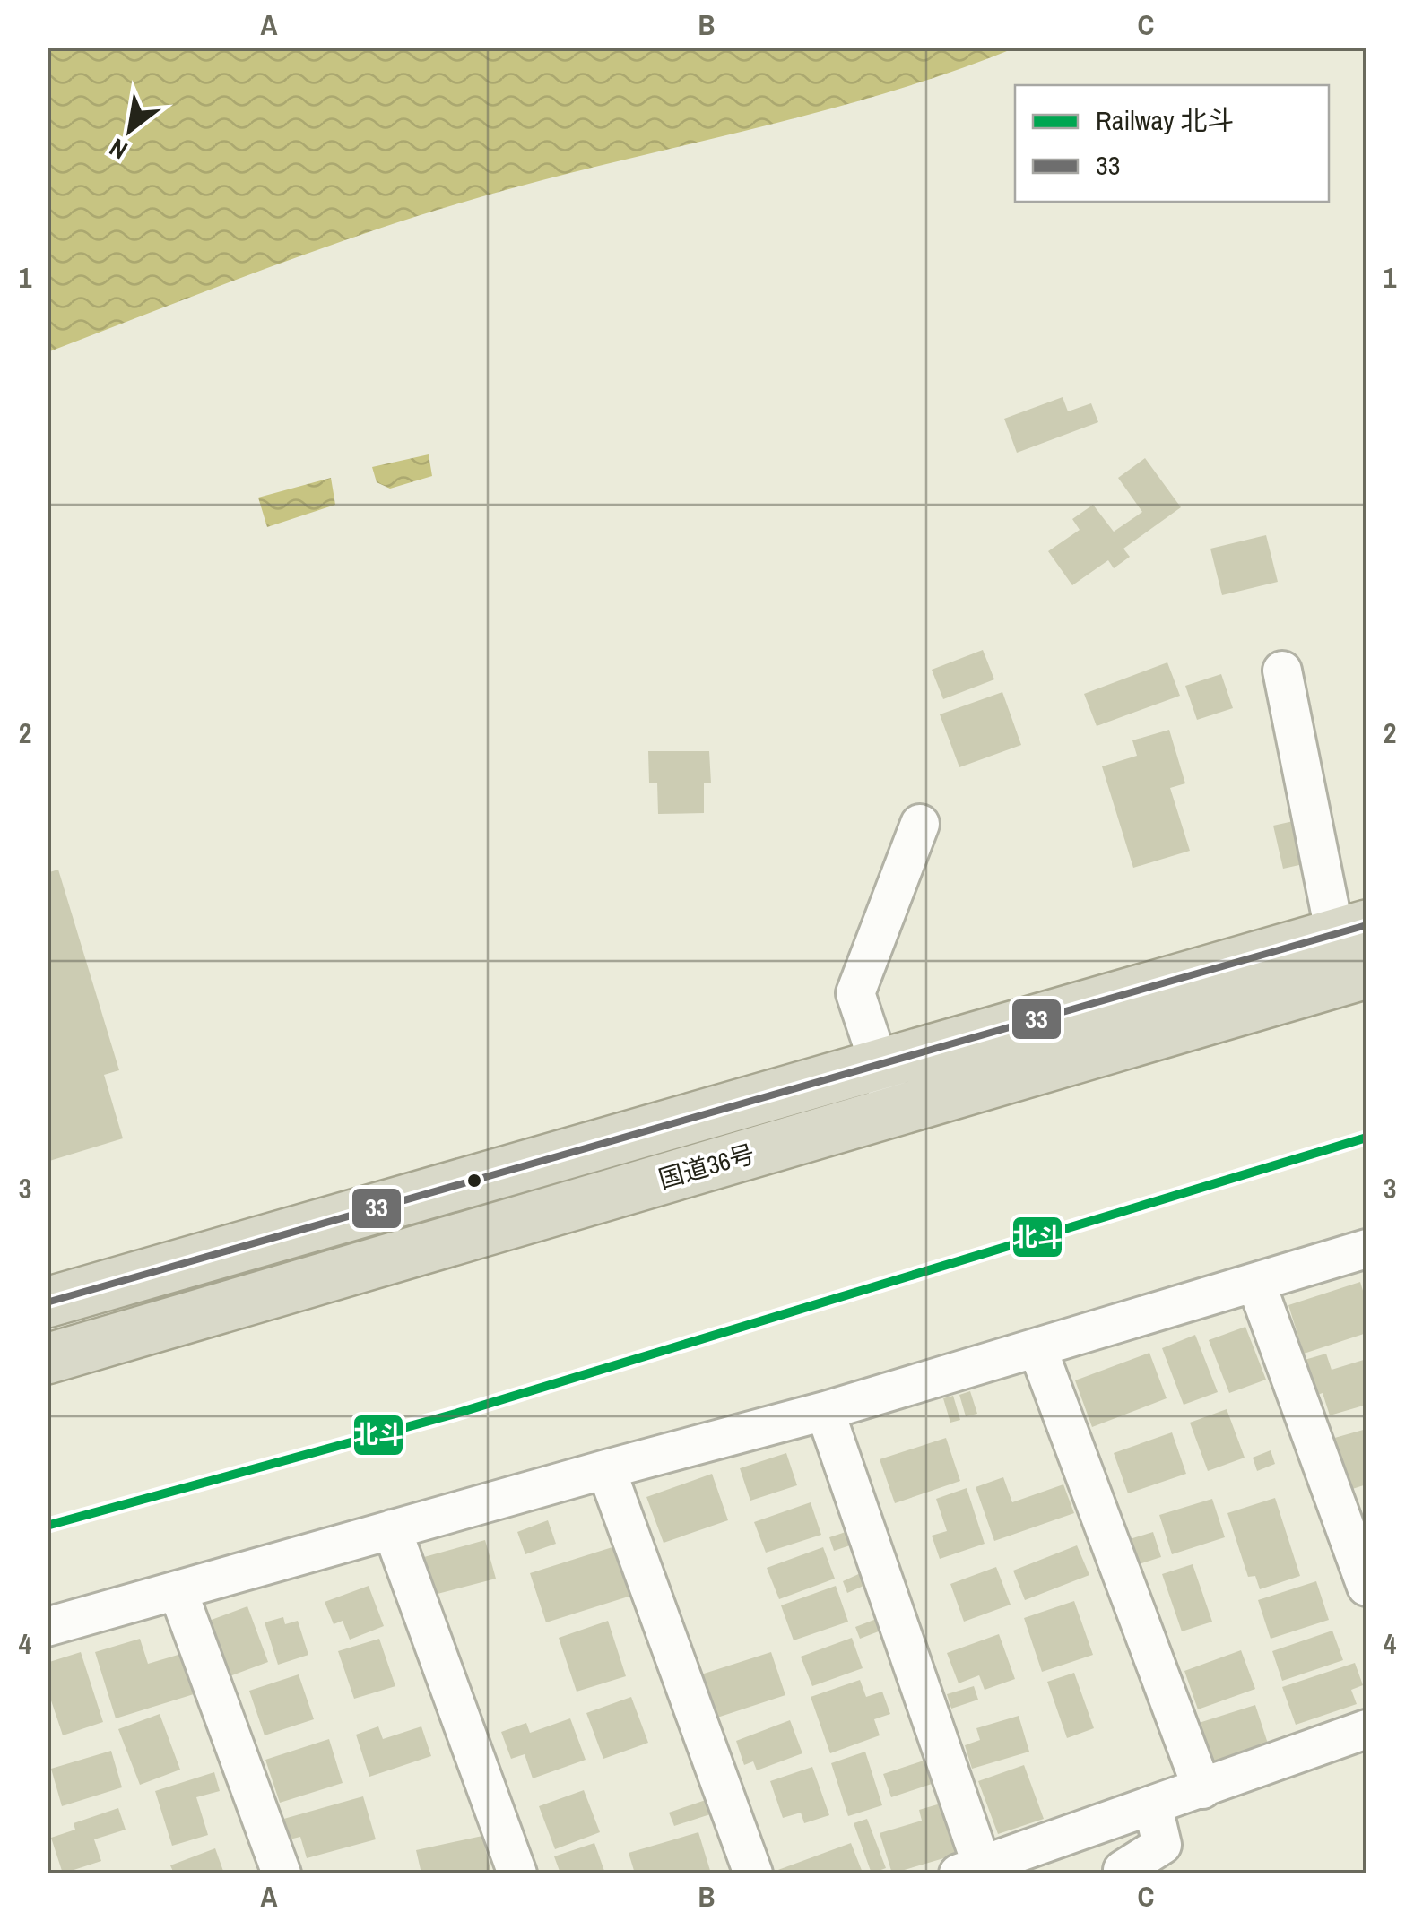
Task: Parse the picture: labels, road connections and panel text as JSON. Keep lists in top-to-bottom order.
{
  "streets": {
    "highway": ["国道36号"]
  },
  "lines": ["transit line 33", "rail line 北斗"],
  "legend": ["Railway 北斗", "33"],
  "north": "bottom left",
  "grid": {
    "columns": ["A", "B", "C"],
    "rows": [
      "1",
      "2",
      "3",
      "4"
    ]
  }
}
